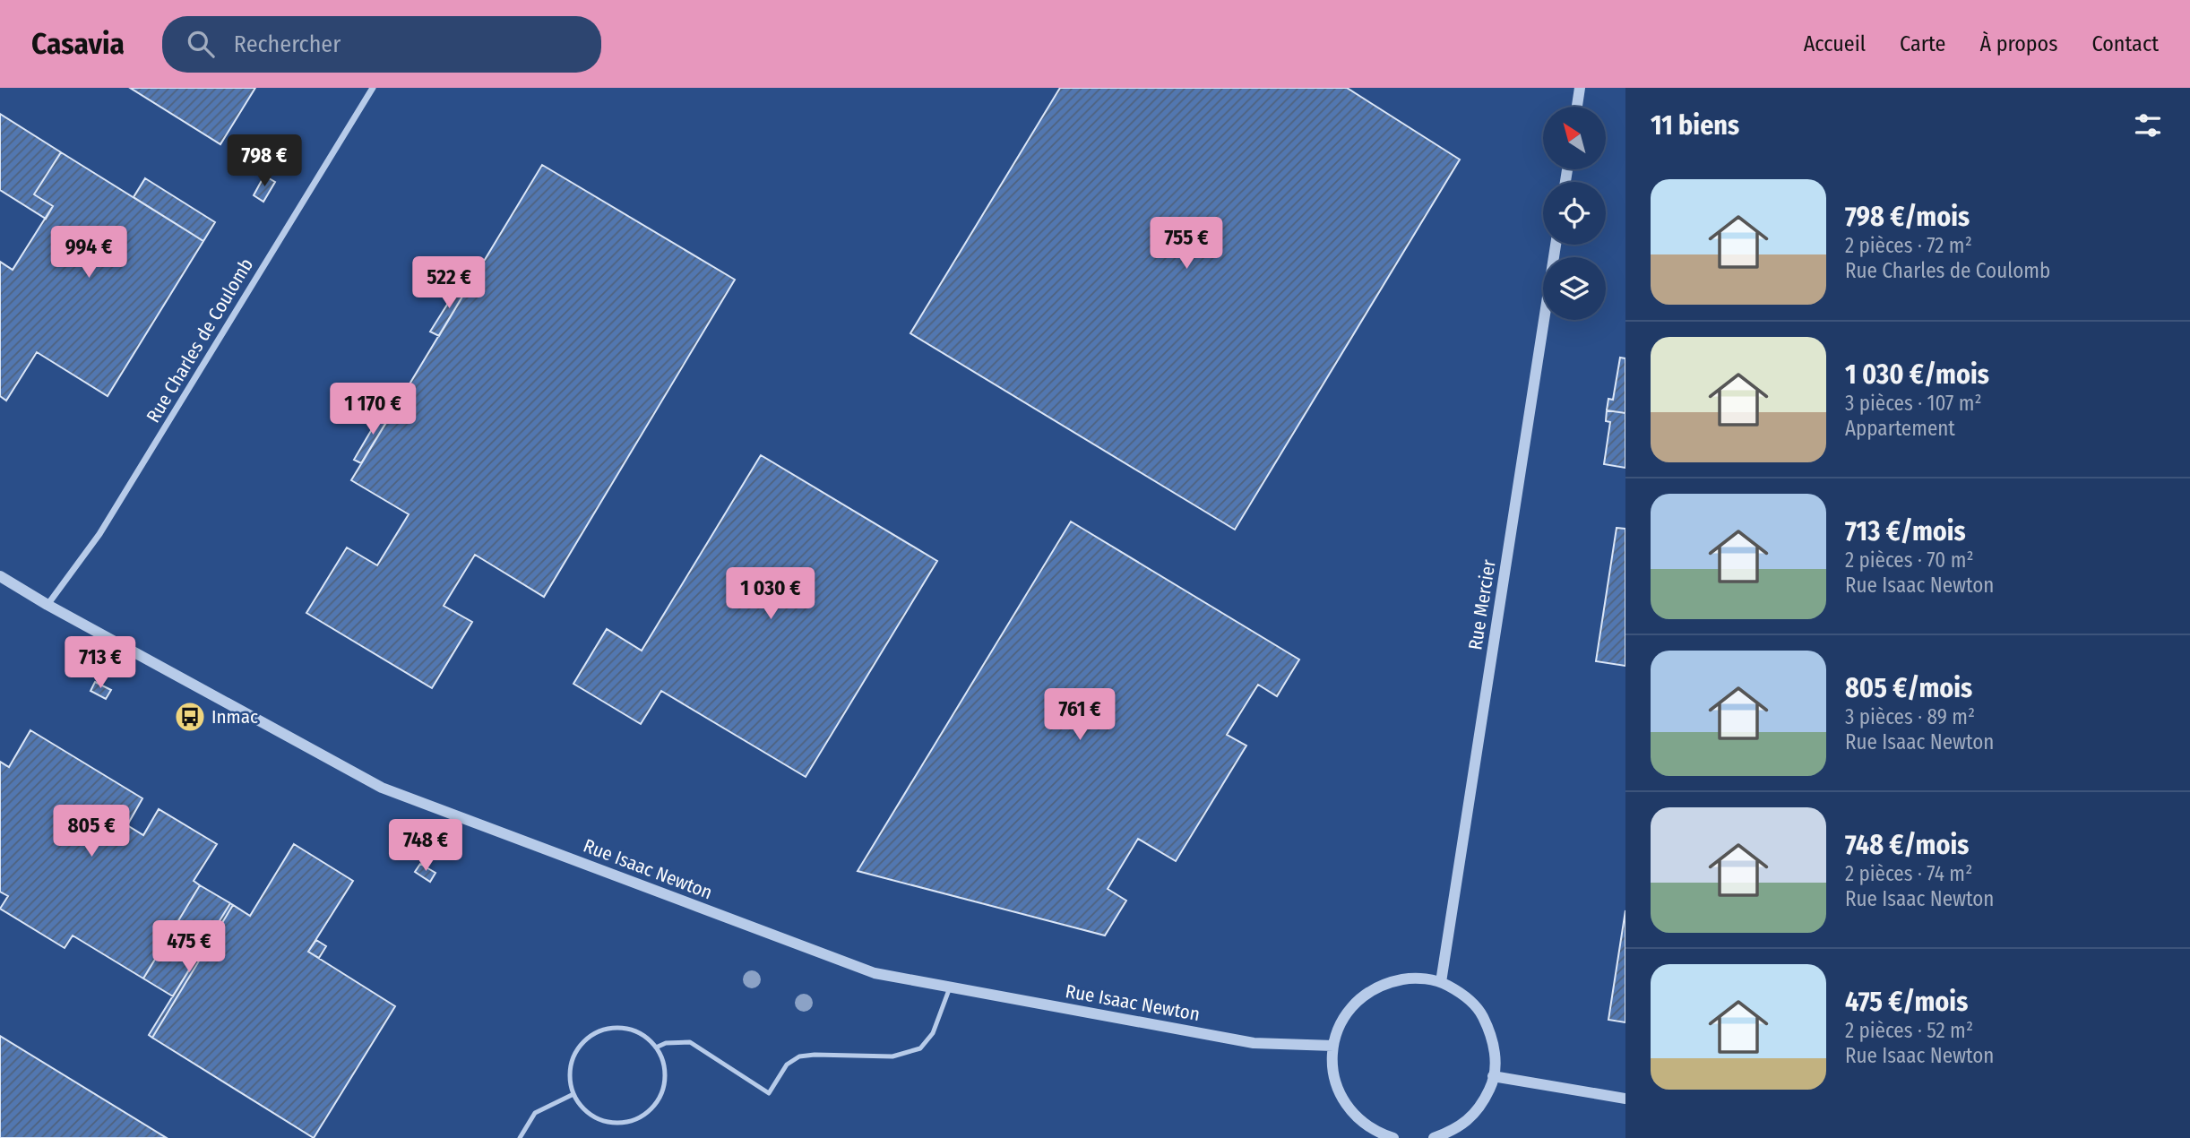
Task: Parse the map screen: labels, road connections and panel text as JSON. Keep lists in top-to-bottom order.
{
  "streets": {
    "street": ["Rue Charles de Coulomb", "Rue Mercier", "Rue Isaac Newton"]
  },
  "crossings": [
    ["Rue Charles de Coulomb", "Rue Isaac Newton"]
  ],
  "places": {
    "bus stop": ["Inmac"]
  },
  "north": "top left",
  "page": {
    "header": "Casavia",
    "search": "Rechercher",
    "nav": [
      "Accueil",
      "Carte",
      "À propos",
      "Contact"
    ],
    "heading": "11 biens",
    "price": [
      "798 €",
      "755 €",
      "994 €",
      "522 €",
      "1 170 €",
      "1 030 €",
      "713 €",
      "761 €",
      "805 €",
      "748 €",
      "475 €"
    ],
    "list": [
      {
        "name": "798 €/mois",
        "note": "2 pièces · 72 m² · Rue Charles de Coulomb"
      },
      {
        "name": "1 030 €/mois",
        "note": "3 pièces · 107 m² · Appartement"
      },
      {
        "name": "713 €/mois",
        "note": "2 pièces · 70 m² · Rue Isaac Newton"
      },
      {
        "name": "805 €/mois",
        "note": "3 pièces · 89 m² · Rue Isaac Newton"
      },
      {
        "name": "748 €/mois",
        "note": "2 pièces · 74 m² · Rue Isaac Newton"
      },
      {
        "name": "475 €/mois",
        "note": "2 pièces · 52 m² · Rue Isaac Newton"
      }
    ]
  }
}
